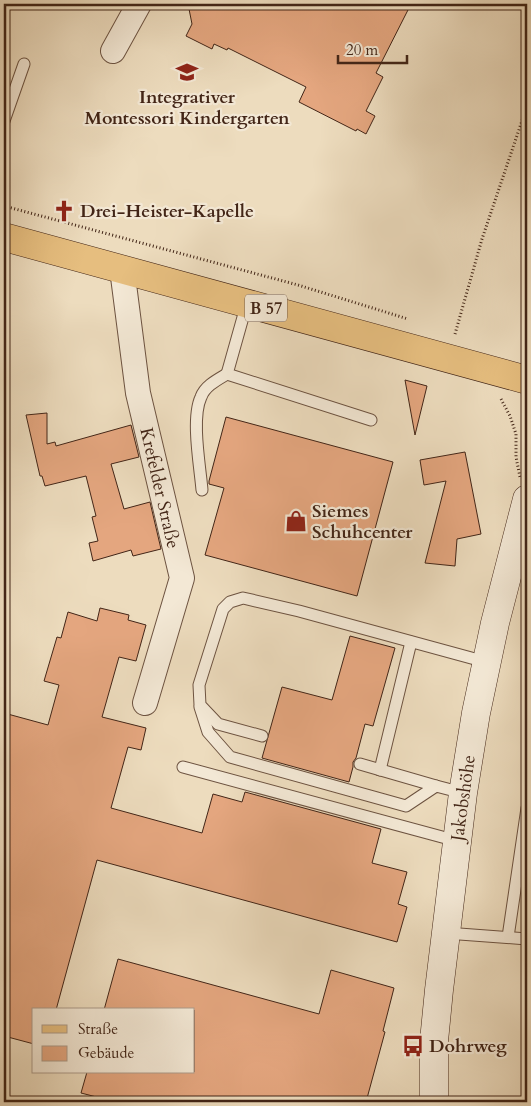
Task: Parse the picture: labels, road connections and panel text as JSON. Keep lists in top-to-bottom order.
{
  "streets": {
    "main road": ["B 57"],
    "street": ["Krefelder Straße", "Jakobshöhe"]
  },
  "crossings": [
    ["B 57", "Krefelder Straße"]
  ],
  "places": {
    "school or university": ["Integrativer Montessori Kindergarten"],
    "church": ["Drei-Heister-Kapelle"],
    "shop": ["Siemes Schuhcenter"],
    "bus stop": ["Dohrweg"]
  },
  "legend": ["Straße", "Gebäude"],
  "scale_bar": "20 m"
}
